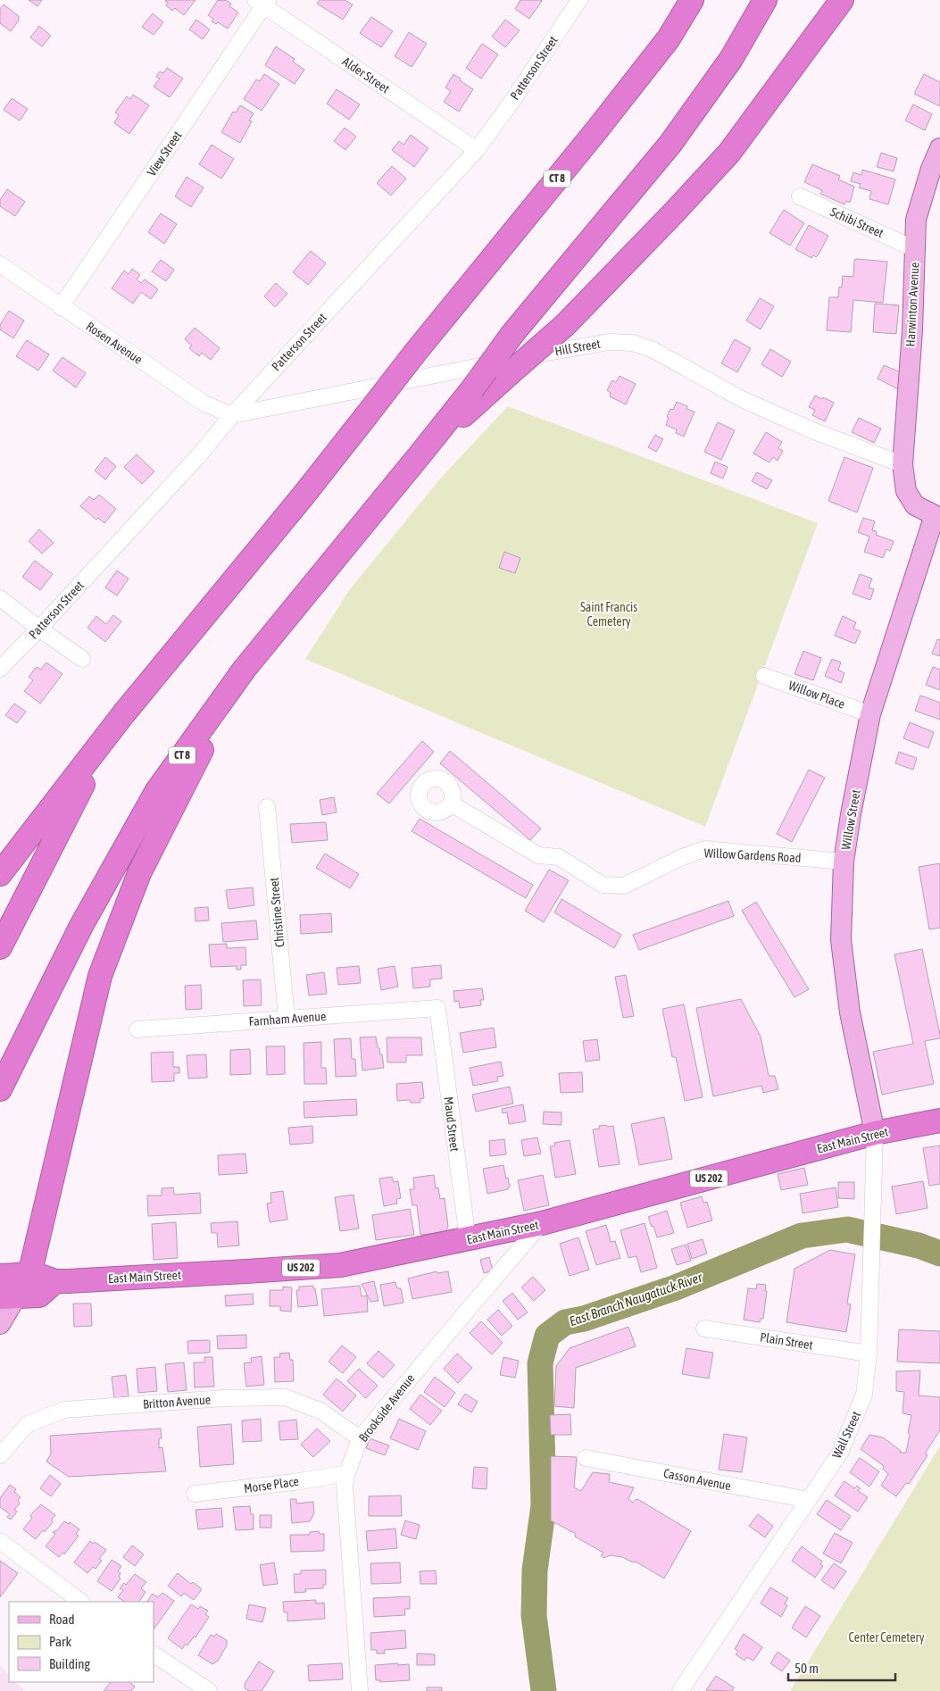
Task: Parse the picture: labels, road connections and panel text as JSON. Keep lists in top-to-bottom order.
{
  "streets": {
    "highway": ["CT 8", "East Main Street", "US 202"],
    "main road": ["Harwinton Avenue", "Willow Street"],
    "street": [
      "Patterson Street",
      "Alder Street",
      "View Street",
      "Schibi Street",
      "Rosen Avenue",
      "Hill Street",
      "Willow Place",
      "Willow Gardens Road",
      "Christine Street",
      "Farnham Avenue",
      "Maud Street",
      "Plain Street",
      "Britton Avenue",
      "Brookside Avenue",
      "Wall Street",
      "Casson Avenue",
      "Morse Place"
    ]
  },
  "crossings": [
    ["Patterson Street", "Alder Street"],
    ["Patterson Street", "Rosen Avenue"],
    ["Patterson Street", "Hill Street"],
    ["Alder Street", "View Street"],
    ["View Street", "Rosen Avenue"],
    ["Schibi Street", "Harwinton Avenue"],
    ["Harwinton Avenue", "Hill Street"],
    ["Harwinton Avenue", "Willow Street"],
    ["Rosen Avenue", "Hill Street"],
    ["Willow Place", "Willow Street"],
    ["Willow Street", "Willow Gardens Road"],
    ["Willow Street", "East Main Street"],
    ["Willow Street", "Wall Street"],
    ["Christine Street", "Farnham Avenue"],
    ["Farnham Avenue", "Maud Street"],
    ["Maud Street", "East Main Street"],
    ["East Main Street", "Brookside Avenue"],
    ["East Main Street", "Wall Street"],
    ["Plain Street", "Wall Street"],
    ["Britton Avenue", "Brookside Avenue"],
    ["Brookside Avenue", "Morse Place"],
    ["Wall Street", "Casson Avenue"]
  ],
  "water": ["East Branch Naugatuck River"],
  "parks": ["Saint Francis Cemetery", "Center Cemetery"],
  "legend": ["Road", "Park", "Building"],
  "scale_bar": "50 m"
}
